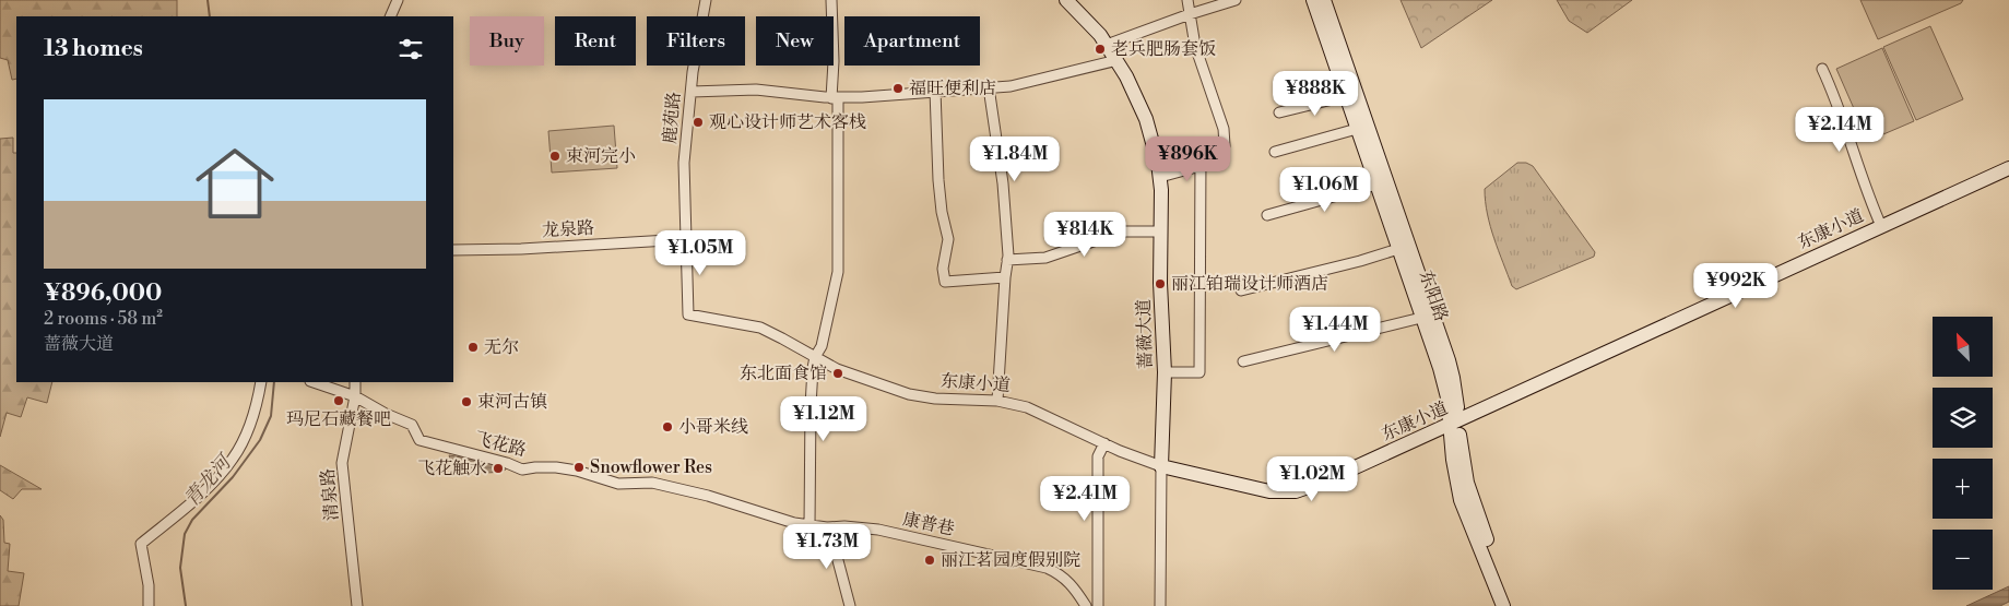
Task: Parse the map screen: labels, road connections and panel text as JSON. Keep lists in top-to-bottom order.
{
  "streets": {
    "street": [
      "鹿苑路",
      "龙泉路",
      "东康小道",
      "东阳路",
      "蔷薇大道",
      "飞花路",
      "清泉路",
      "康普巷"
    ]
  },
  "crossings": [
    ["鹿苑路", "龙泉路"],
    ["鹿苑路", "东康小道"],
    ["东康小道", "东阳路"],
    ["东康小道", "蔷薇大道"],
    ["飞花路", "清泉路"],
    ["飞花路", "康普巷"]
  ],
  "water": ["青龙河"],
  "places": [
    "老兵肥肠套饭",
    "福旺便利店",
    "观心设计师艺术客栈",
    "束河完小",
    "丽江铂瑞设计师酒店",
    "无尔",
    "东北面食馆",
    "玛尼石藏餐吧",
    "束河古镇",
    "小哥米线",
    "Snowflower Res",
    "飞花触水",
    "丽江茗园度假别院"
  ],
  "north": "top left",
  "page": {
    "chip": [
      "Buy",
      "Rent",
      "Filters",
      "New",
      "Apartment"
    ],
    "heading": "13 homes",
    "price": [
      "¥888K",
      "¥2.14M",
      "¥1.84M",
      "¥896K",
      "¥1.06M",
      "¥814K",
      "¥1.05M",
      "¥992K",
      "¥1.44M",
      "¥1.12M",
      "¥1.02M",
      "¥2.41M",
      "¥1.73M"
    ],
    "list": [
      {
        "name": "¥896,000",
        "note": "2 rooms · 58 m² · 蔷薇大道"
      }
    ],
    "map_buttons": ["+", "−"]
  }
}
